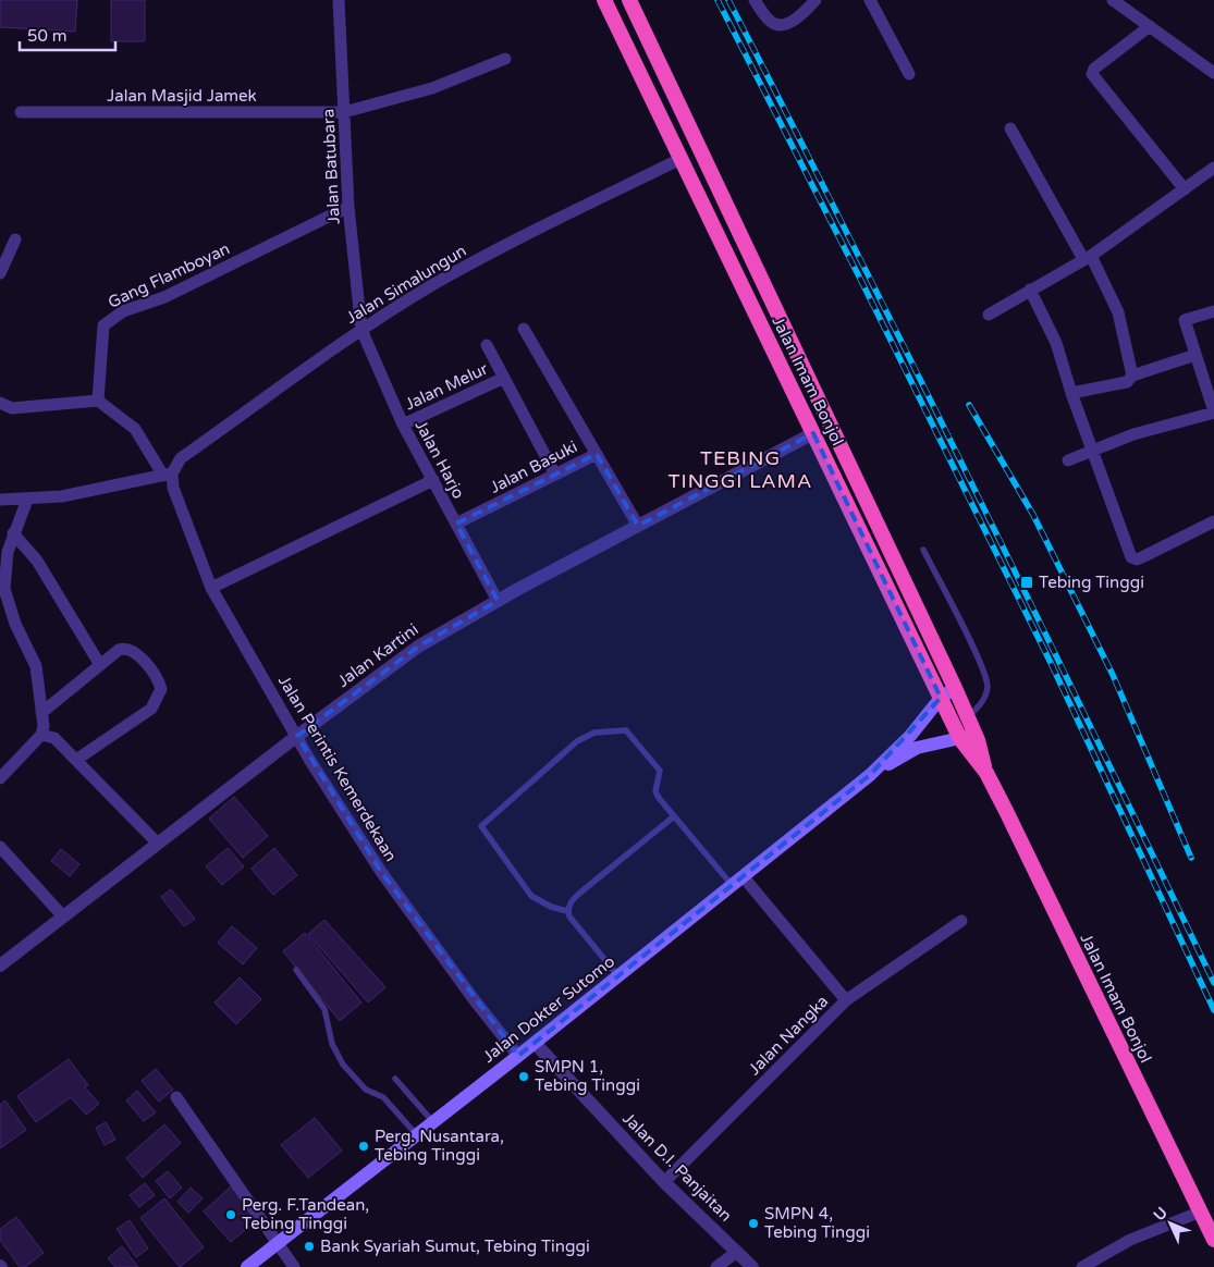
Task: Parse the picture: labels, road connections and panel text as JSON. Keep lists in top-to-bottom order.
{
  "streets": {
    "highway": ["Jalan Imam Bonjol"],
    "main road": ["Jalan Dokter Sutomo"],
    "street": [
      "Jalan Masjid Jamek",
      "Jalan Batubara",
      "Gang Flamboyan",
      "Jalan Simalungun",
      "Jalan Melur",
      "Jalan Harjo",
      "Jalan Basuki",
      "Jalan Kartini",
      "Jalan Perintis Kemerdekaan",
      "Jalan Nangka",
      "Jalan D.I. Panjaitan"
    ]
  },
  "crossings": [
    ["Jalan Masjid Jamek", "Jalan Batubara"],
    ["Jalan Batubara", "Gang Flamboyan"],
    ["Jalan Batubara", "Jalan Simalungun"],
    ["Jalan Batubara", "Jalan Harjo"],
    ["Jalan Simalungun", "Jalan Imam Bonjol"],
    ["Jalan Simalungun", "Jalan Harjo"],
    ["Jalan Simalungun", "Jalan Perintis Kemerdekaan"],
    ["Jalan Imam Bonjol", "Jalan Kartini"],
    ["Jalan Imam Bonjol", "Jalan Dokter Sutomo"],
    ["Jalan Melur", "Jalan Harjo"],
    ["Jalan Harjo", "Jalan Basuki"],
    ["Jalan Harjo", "Jalan Kartini"],
    ["Jalan Kartini", "Jalan Perintis Kemerdekaan"],
    ["Jalan Perintis Kemerdekaan", "Jalan Dokter Sutomo"],
    ["Jalan Dokter Sutomo", "Jalan Nangka"],
    ["Jalan Dokter Sutomo", "Jalan D.I. Panjaitan"],
    ["Jalan Nangka", "Jalan D.I. Panjaitan"]
  ],
  "districts": ["TEBING TINGGI LAMA"],
  "places": {
    "transit": ["Tebing Tinggi"],
    "other": [
      "SMPN 1, Tebing Tinggi",
      "Perg. Nusantara, Tebing Tinggi",
      "Perg. F.Tandean, Tebing Tinggi",
      "SMPN 4, Tebing Tinggi",
      "Bank Syariah Sumut, Tebing Tinggi"
    ]
  },
  "scale_bar": "50 m",
  "north": "top left"
}
